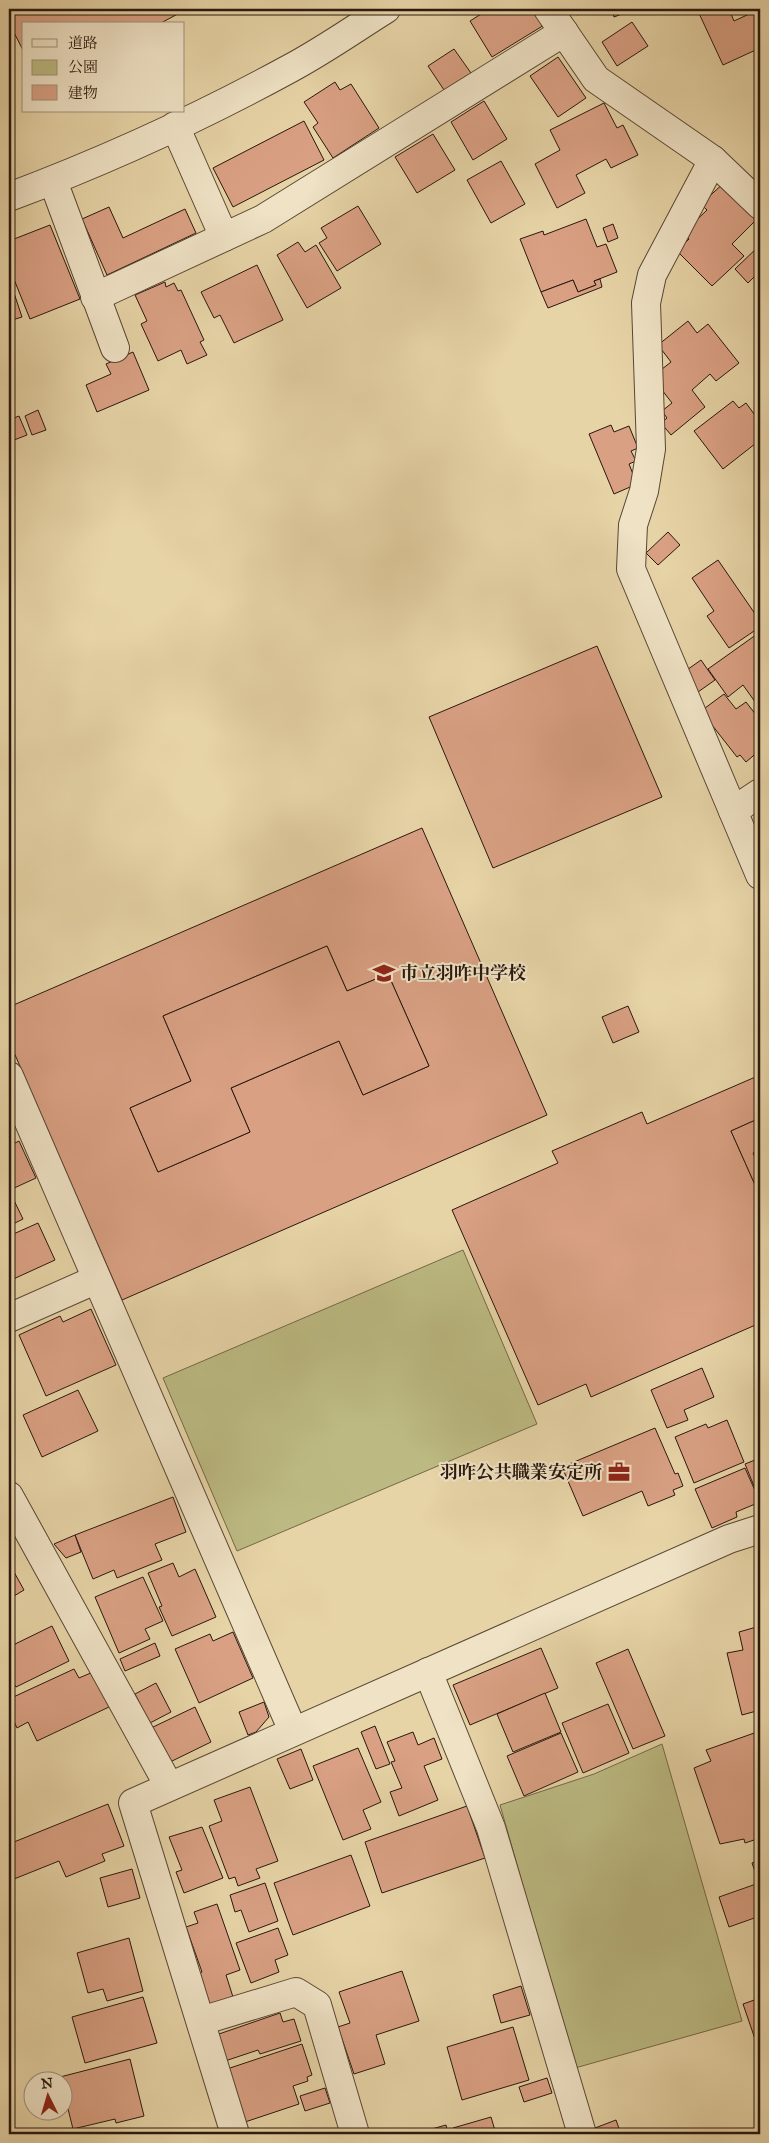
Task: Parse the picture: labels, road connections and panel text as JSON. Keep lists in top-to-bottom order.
{
  "places": {
    "school or university": ["市立羽咋中学校"],
    "office": ["羽咋公共職業安定所"]
  },
  "legend": ["道路", "公園", "建物"],
  "north": "top"
}
